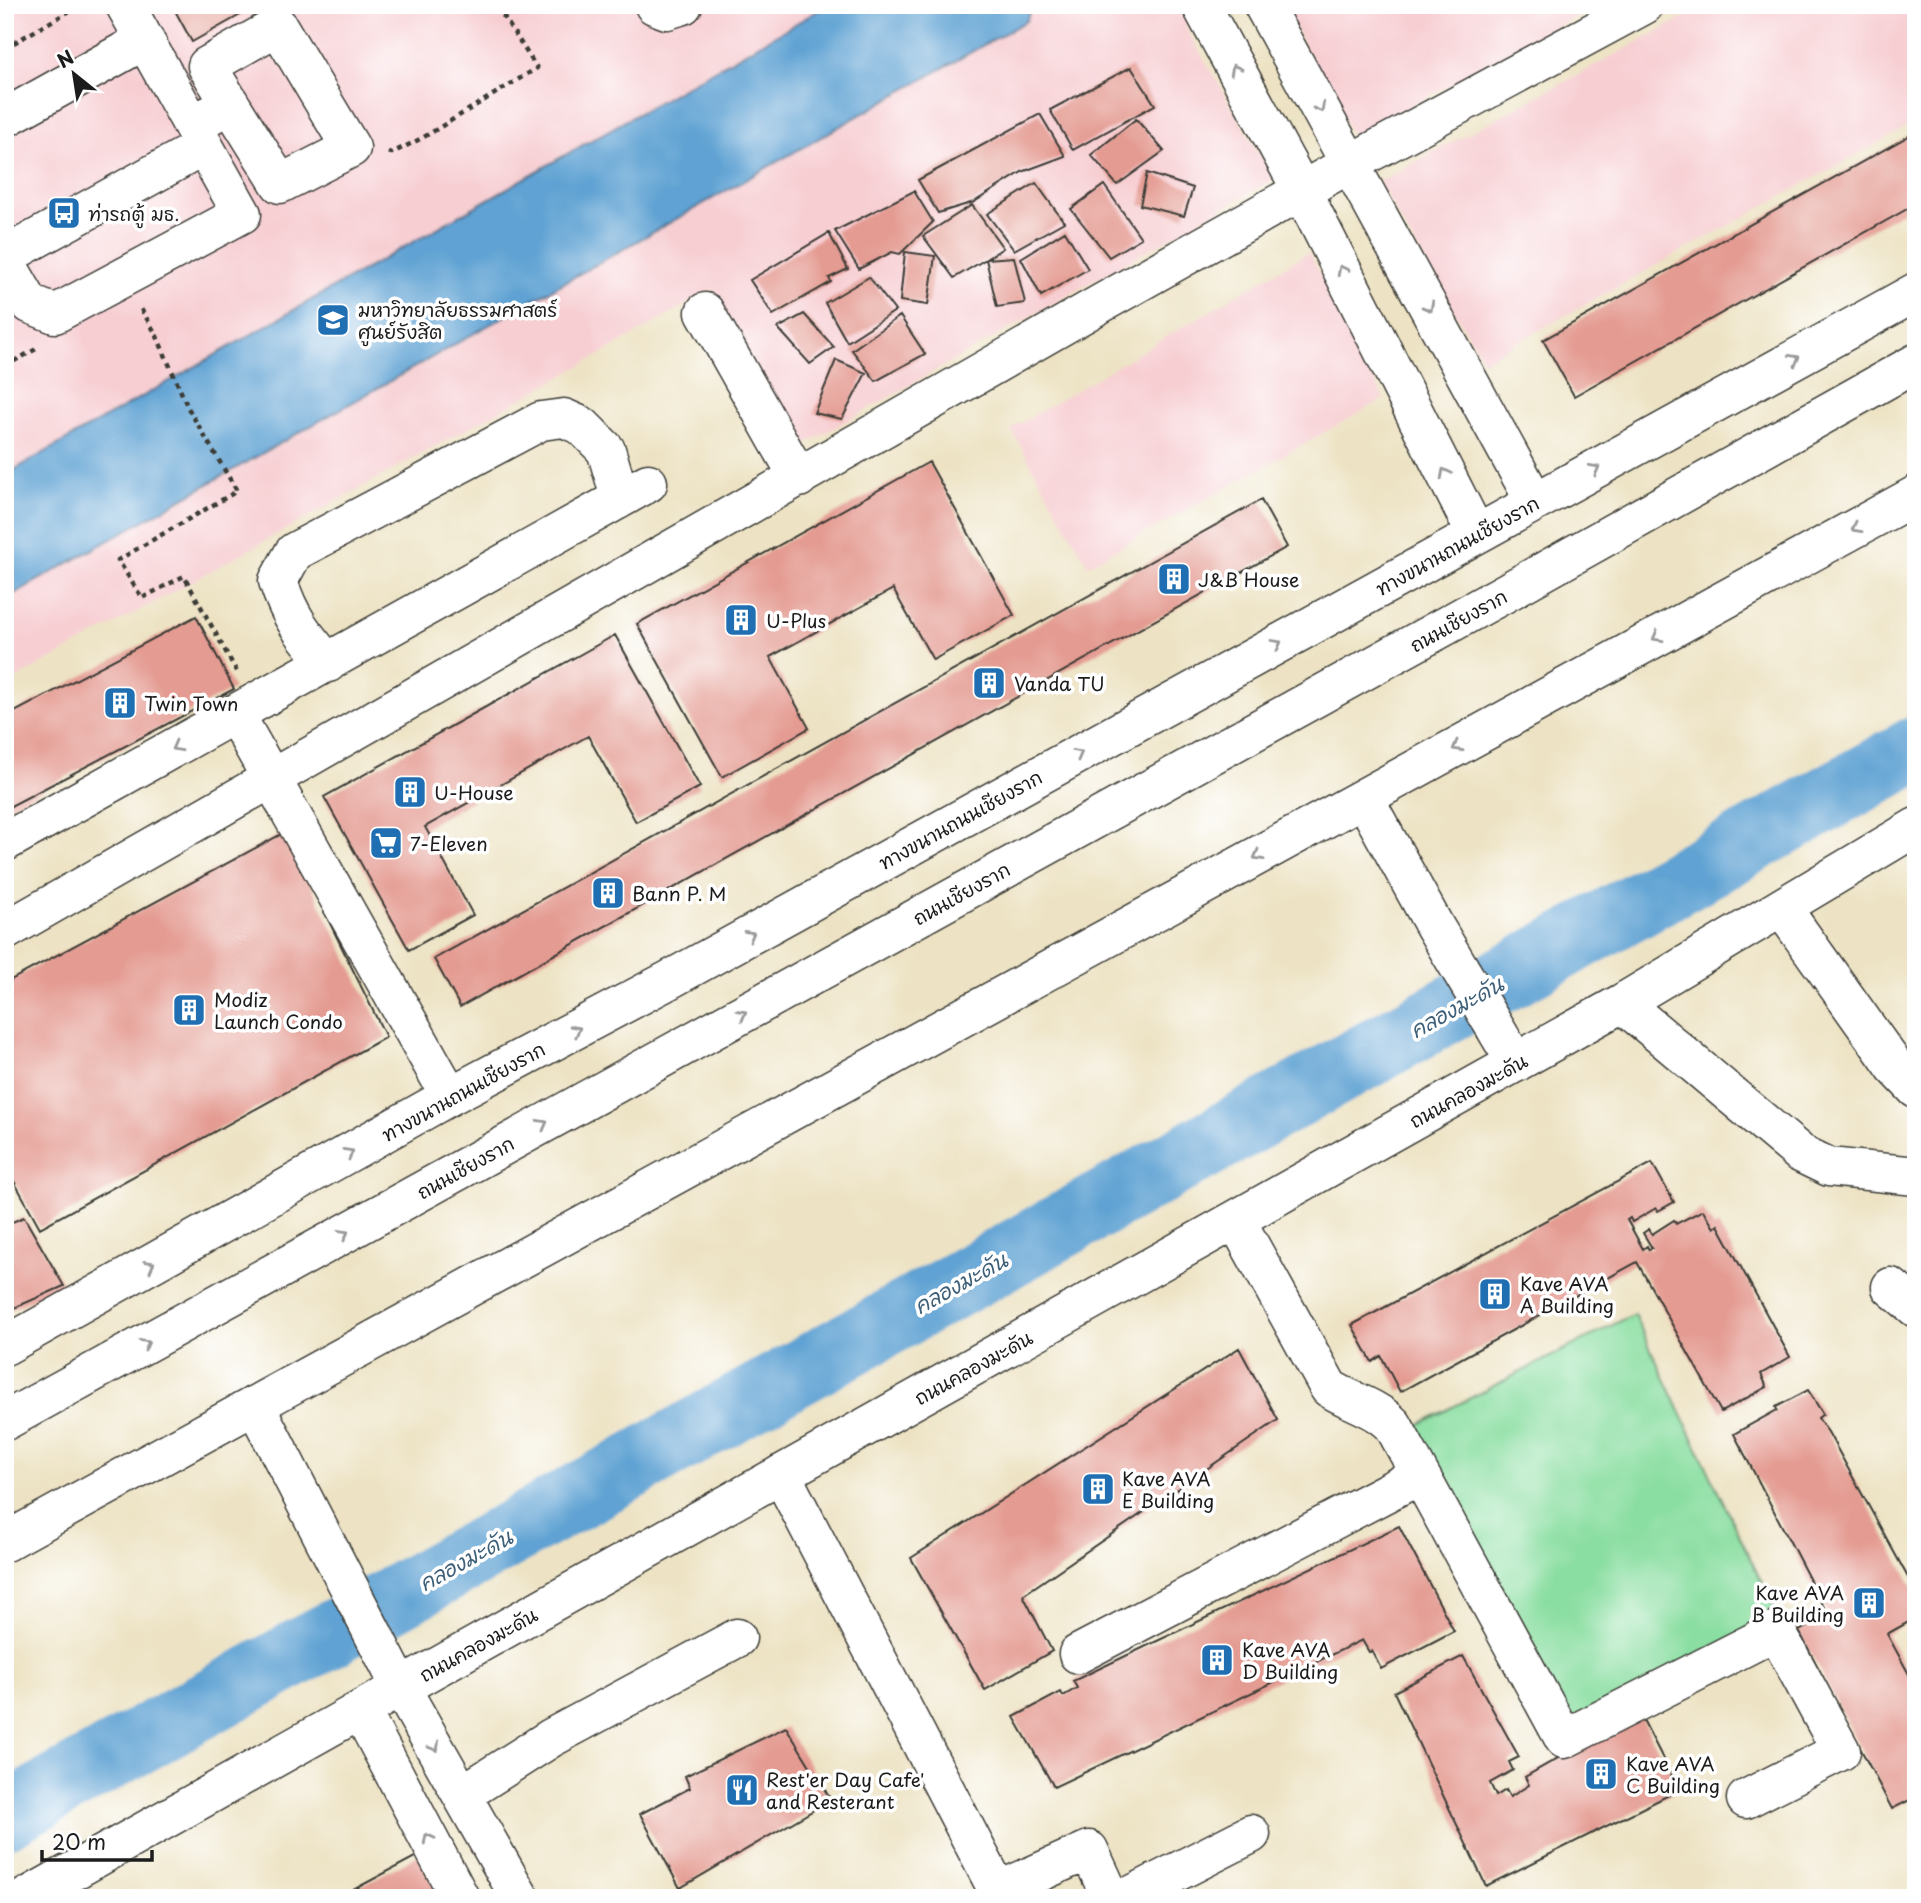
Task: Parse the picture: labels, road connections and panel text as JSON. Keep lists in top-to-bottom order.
{
  "streets": {
    "street": ["ทางขนานถนนเชียงราก", "ถนนเชียงราก", "ถนนคลองมะดัน"]
  },
  "water": ["คลองมะดัน"],
  "places": {
    "bus stop": ["ท่ารถตู้ มธ."],
    "school or university": ["มหาวิทยาลัยธรรมศาสตร์ ศูนย์รังสิต"],
    "building": [
      "J&B House",
      "U-Plus",
      "Vanda TU",
      "Twin Town",
      "U-House",
      "Bann P. M",
      "Modiz Launch Condo",
      "Kave AVA A Building",
      "Kave AVA E Building",
      "Kave AVA B Building",
      "Kave AVA D Building",
      "Kave AVA C Building"
    ],
    "supermarket": ["7-Eleven"],
    "restaurant": ["Rest'er Day Cafe' and Resterant"]
  },
  "scale_bar": "20 m",
  "north": "top left"
}
